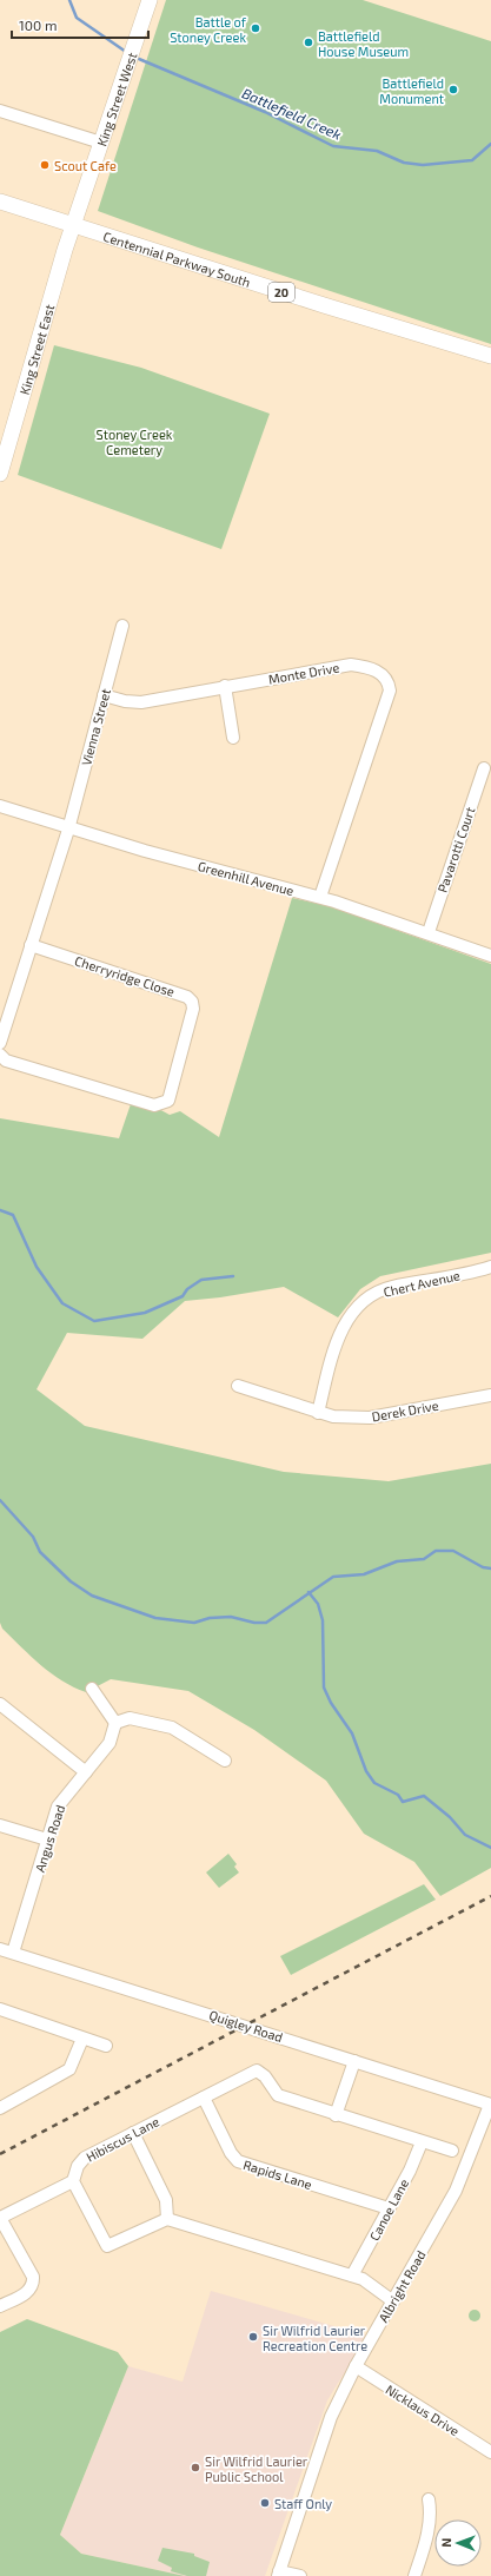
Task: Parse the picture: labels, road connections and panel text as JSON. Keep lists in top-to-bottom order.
{
  "streets": {
    "main road": [
      "King Street West",
      "Centennial Parkway South",
      "20",
      "King Street East"
    ],
    "street": [
      "Monte Drive",
      "Vienna Street",
      "Pavarotti Court",
      "Greenhill Avenue",
      "Cherryridge Close",
      "Chert Avenue",
      "Derek Drive",
      "Angus Road",
      "Quigley Road",
      "Hibiscus Lane",
      "Rapids Lane",
      "Canoe Lane",
      "Albright Road",
      "Nicklaus Drive"
    ]
  },
  "crossings": [
    ["King Street West", "Centennial Parkway South"],
    ["King Street West", "King Street East"],
    ["Centennial Parkway South", "King Street East"],
    ["Monte Drive", "Vienna Street"],
    ["Monte Drive", "Greenhill Avenue"],
    ["Vienna Street", "Greenhill Avenue"],
    ["Pavarotti Court", "Greenhill Avenue"],
    ["Chert Avenue", "Derek Drive"],
    ["Angus Road", "Quigley Road"],
    ["Quigley Road", "Albright Road"],
    ["Hibiscus Lane", "Rapids Lane"],
    ["Hibiscus Lane", "Canoe Lane"],
    ["Rapids Lane", "Canoe Lane"],
    ["Albright Road", "Nicklaus Drive"]
  ],
  "water": ["Battlefield Creek"],
  "parks": ["Stoney Creek Cemetery"],
  "places": [
    "Battle of Stoney Creek",
    "Battlefield House Museum",
    "Battlefield Monument",
    "Scout Cafe",
    "Sir Wilfrid Laurier Recreation Centre",
    "Sir Wilfrid Laurier Public School",
    "Staff Only"
  ],
  "scale_bar": "100 m",
  "north": "left"
}
